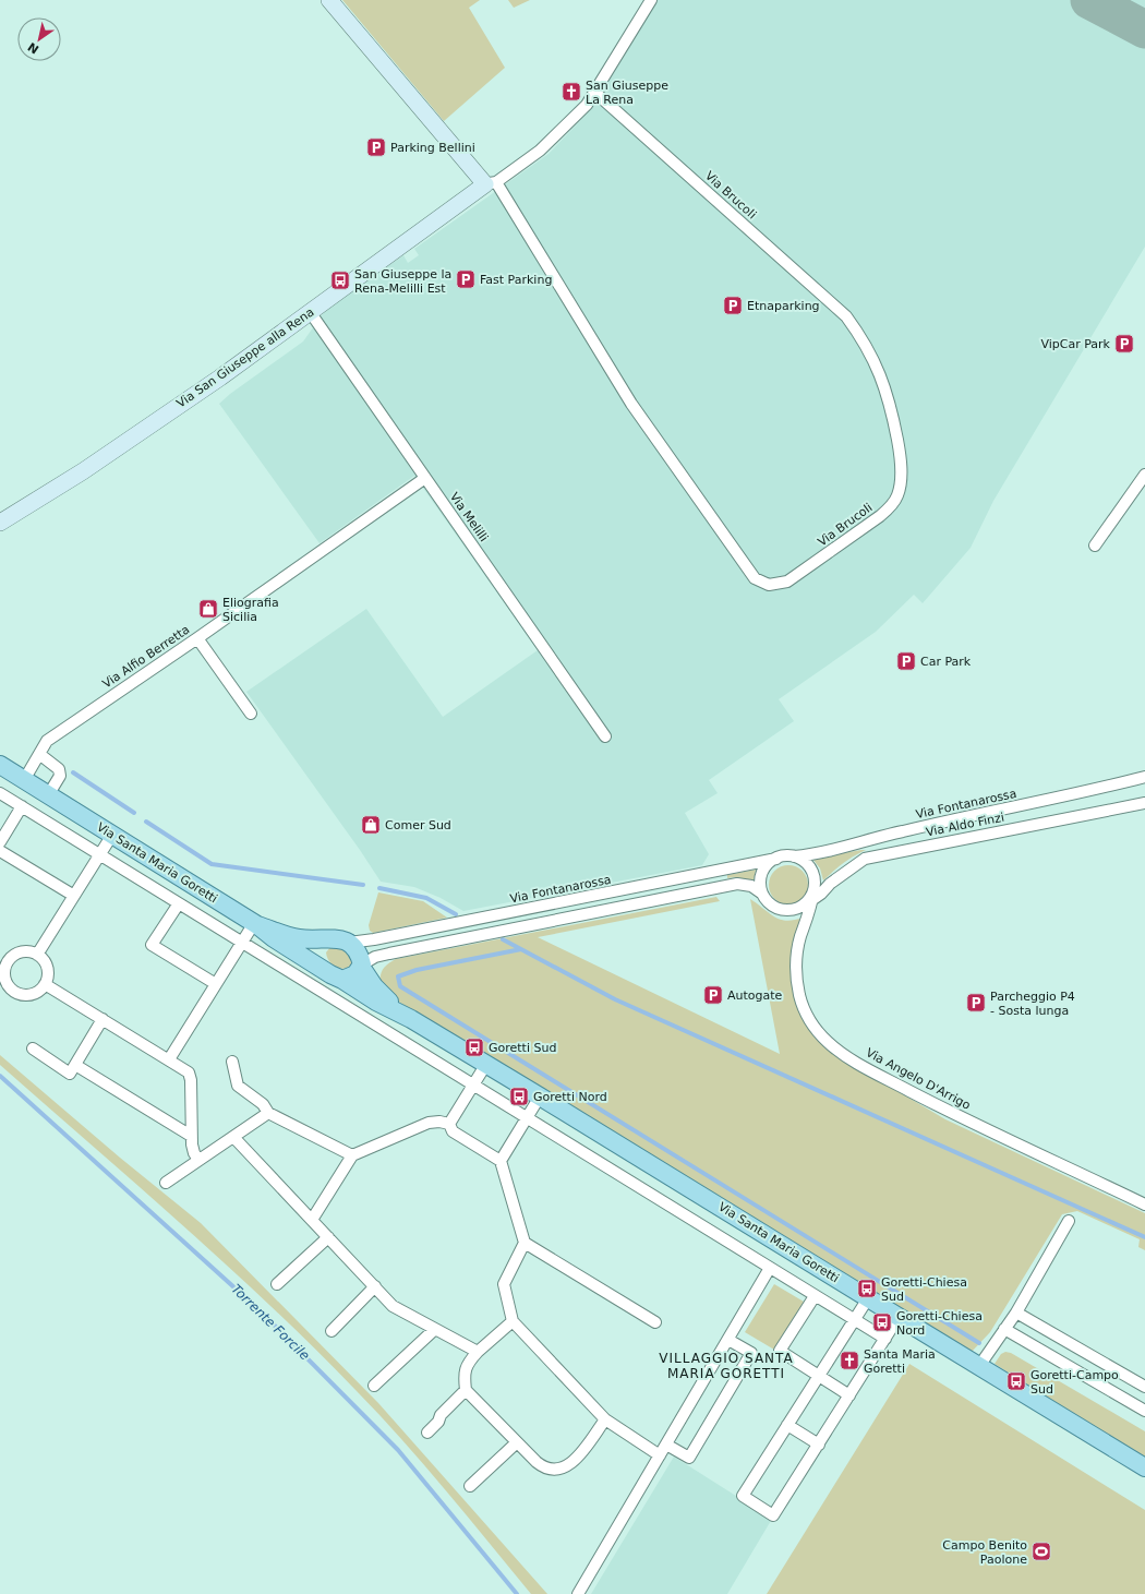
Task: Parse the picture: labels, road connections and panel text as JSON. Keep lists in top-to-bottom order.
{
  "streets": {
    "main road": ["Via San Giuseppe alla Rena", "Via Santa Maria Goretti"],
    "street": [
      "Via Brucoli",
      "Via Melilli",
      "Via Alfio Berretta",
      "Via Fontanarossa",
      "Via Aldo Finzi",
      "Via Angelo D'Arrigo"
    ]
  },
  "crossings": [
    ["Via Brucoli", "Via San Giuseppe alla Rena"],
    ["Via San Giuseppe alla Rena", "Via Melilli"],
    ["Via Melilli", "Via Alfio Berretta"],
    ["Via Alfio Berretta", "Via Santa Maria Goretti"],
    ["Via Fontanarossa", "Via Aldo Finzi"],
    ["Via Fontanarossa", "Via Santa Maria Goretti"],
    ["Via Fontanarossa", "Via Angelo D'Arrigo"],
    ["Via Aldo Finzi", "Via Angelo D'Arrigo"]
  ],
  "districts": ["VILLAGGIO SANTA MARIA GORETTI"],
  "water": ["Torrente Forcile"],
  "places": {
    "church": ["San Giuseppe La Rena", "Santa Maria Goretti"],
    "parking": [
      "Parking Bellini",
      "Fast Parking",
      "Etnaparking",
      "VipCar Park",
      "Car Park",
      "Autogate",
      "Parcheggio P4 - Sosta lunga"
    ],
    "bus stop": [
      "San Giuseppe la Rena-Melilli Est",
      "Goretti Sud",
      "Goretti Nord",
      "Goretti-Chiesa Sud",
      "Goretti-Chiesa Nord",
      "Goretti-Campo Sud"
    ],
    "shop": ["Eliografia Sicilia", "Comer Sud"],
    "sports": ["Campo Benito Paolone"]
  },
  "north": "bottom left"
}
